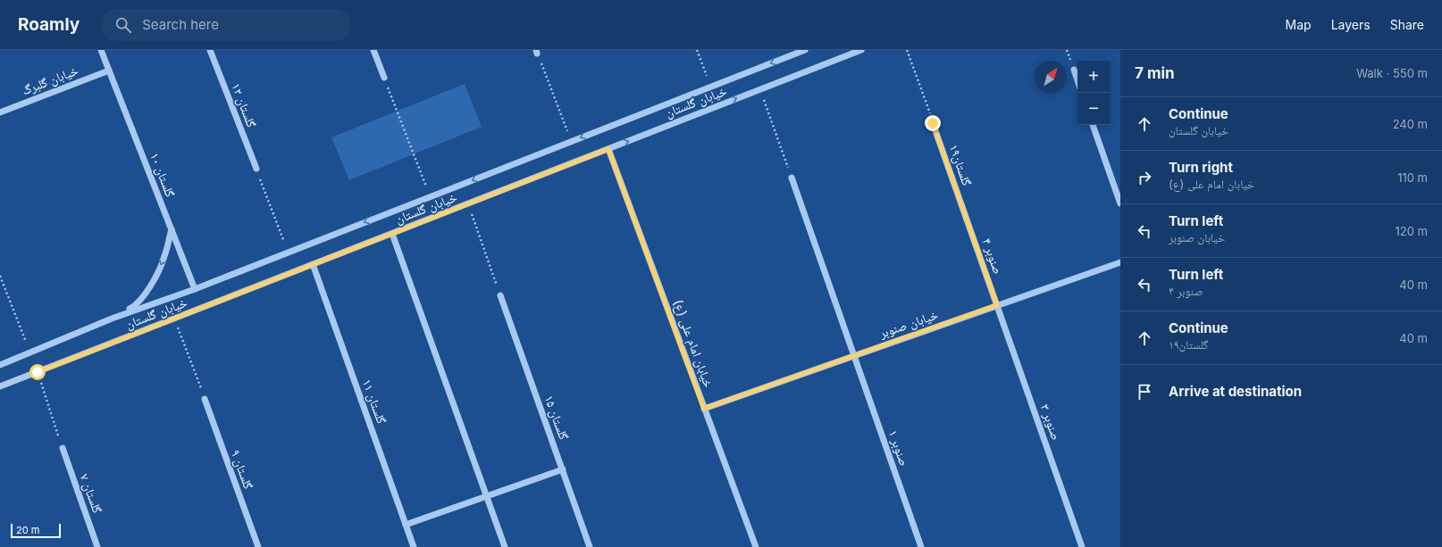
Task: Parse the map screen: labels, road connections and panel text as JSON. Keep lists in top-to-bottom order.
{
  "streets": {
    "street": [
      "خیابان گلبرگ",
      "خیابان گلستان",
      "گلستان ۱۲",
      "گلستان۱۹",
      "گلستان ۱۰",
      "صنوبر ۴",
      "خیابان صنوبر",
      "خیابان امام علی (ع)",
      "گلستان ۱۱",
      "گلستان ۱۵",
      "صنوبر ۳",
      "صنوبر ۱",
      "گلستان ۹",
      "گلستان ۷"
    ]
  },
  "crossings": [
    ["خیابان گلبرگ", "گلستان ۱۰"],
    ["خیابان گلستان", "گلستان ۱۰"],
    ["خیابان گلستان", "خیابان امام علی (ع)"],
    ["خیابان گلستان", "گلستان ۱۱"],
    ["گلستان۱۹", "صنوبر ۴"],
    ["صنوبر ۴", "خیابان صنوبر"],
    ["صنوبر ۴", "صنوبر ۳"],
    ["خیابان صنوبر", "خیابان امام علی (ع)"],
    ["خیابان صنوبر", "صنوبر ۳"],
    ["خیابان صنوبر", "صنوبر ۱"]
  ],
  "scale_bar": "20 m",
  "north": "top right",
  "page": {
    "header": "Roamly",
    "search": "Search here",
    "nav": ["Map", "Layers", "Share"],
    "heading": ["7 min", "Walk · 550 m"],
    "map_buttons": ["+", "−"],
    "list": [
      ["Continue", "خیابان گلستان", "240 m"],
      ["Turn right", "خیابان امام علی (ع)", "110 m"],
      ["Turn left", "خیابان صنوبر", "120 m"],
      ["Turn left", "صنوبر ۴", "40 m"],
      ["Continue", "گلستان۱۹", "40 m"],
      "Arrive at destination"
    ],
    "scale": "20 m"
  }
}
